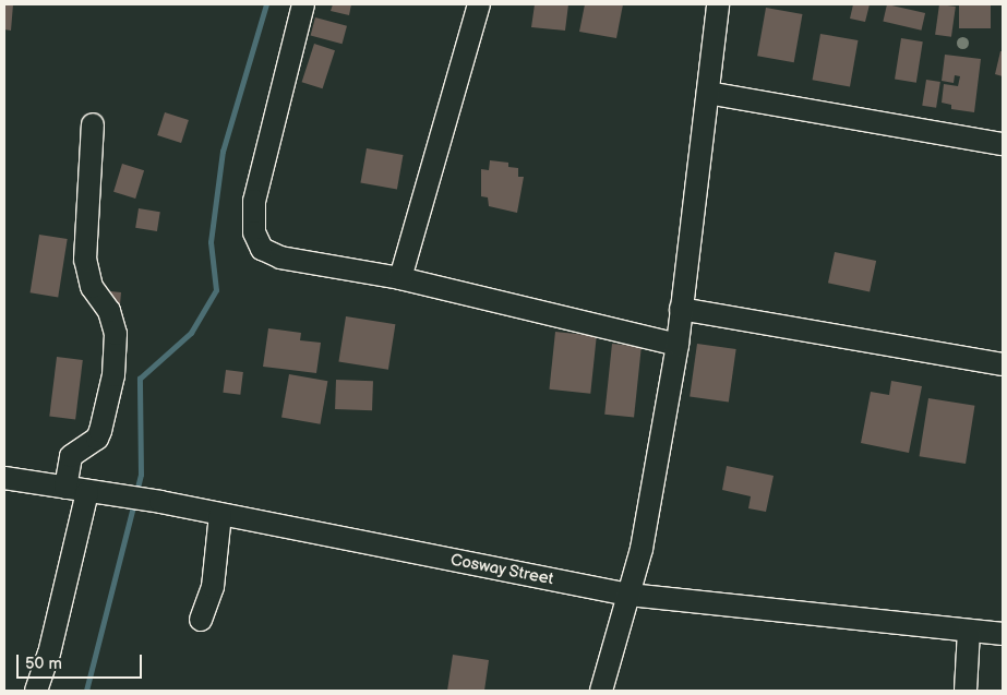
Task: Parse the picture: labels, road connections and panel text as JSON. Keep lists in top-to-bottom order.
{
  "streets": {
    "street": ["Cosway Street"]
  },
  "scale_bar": "50 m"
}
